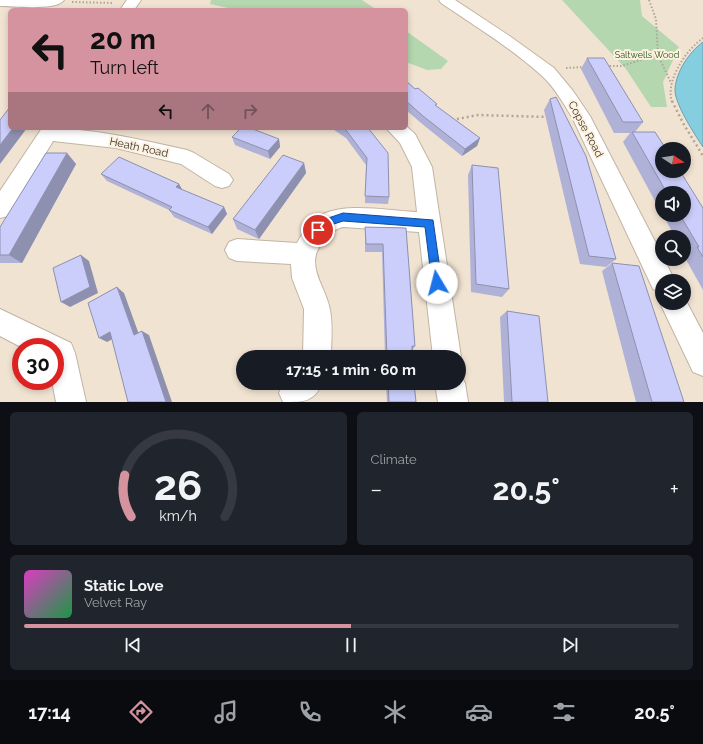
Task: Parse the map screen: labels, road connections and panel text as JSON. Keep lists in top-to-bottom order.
{
  "streets": {
    "street": ["Copse Road", "Heath Road"]
  },
  "parks": ["Saltwells Wood"],
  "north": "right",
  "page": {
    "turn": ["20 m", "Turn left"],
    "limit": "30",
    "trip": "17:15 · 1 min · 60 m",
    "tile": "Climate",
    "heat": ["−", "20.5°", "+"],
    "song": ["Static Love", "Velvet Ray"],
    "tabs": ["17:14", "20.5°"],
    "gauge": ["26", "km/h"]
  }
}
